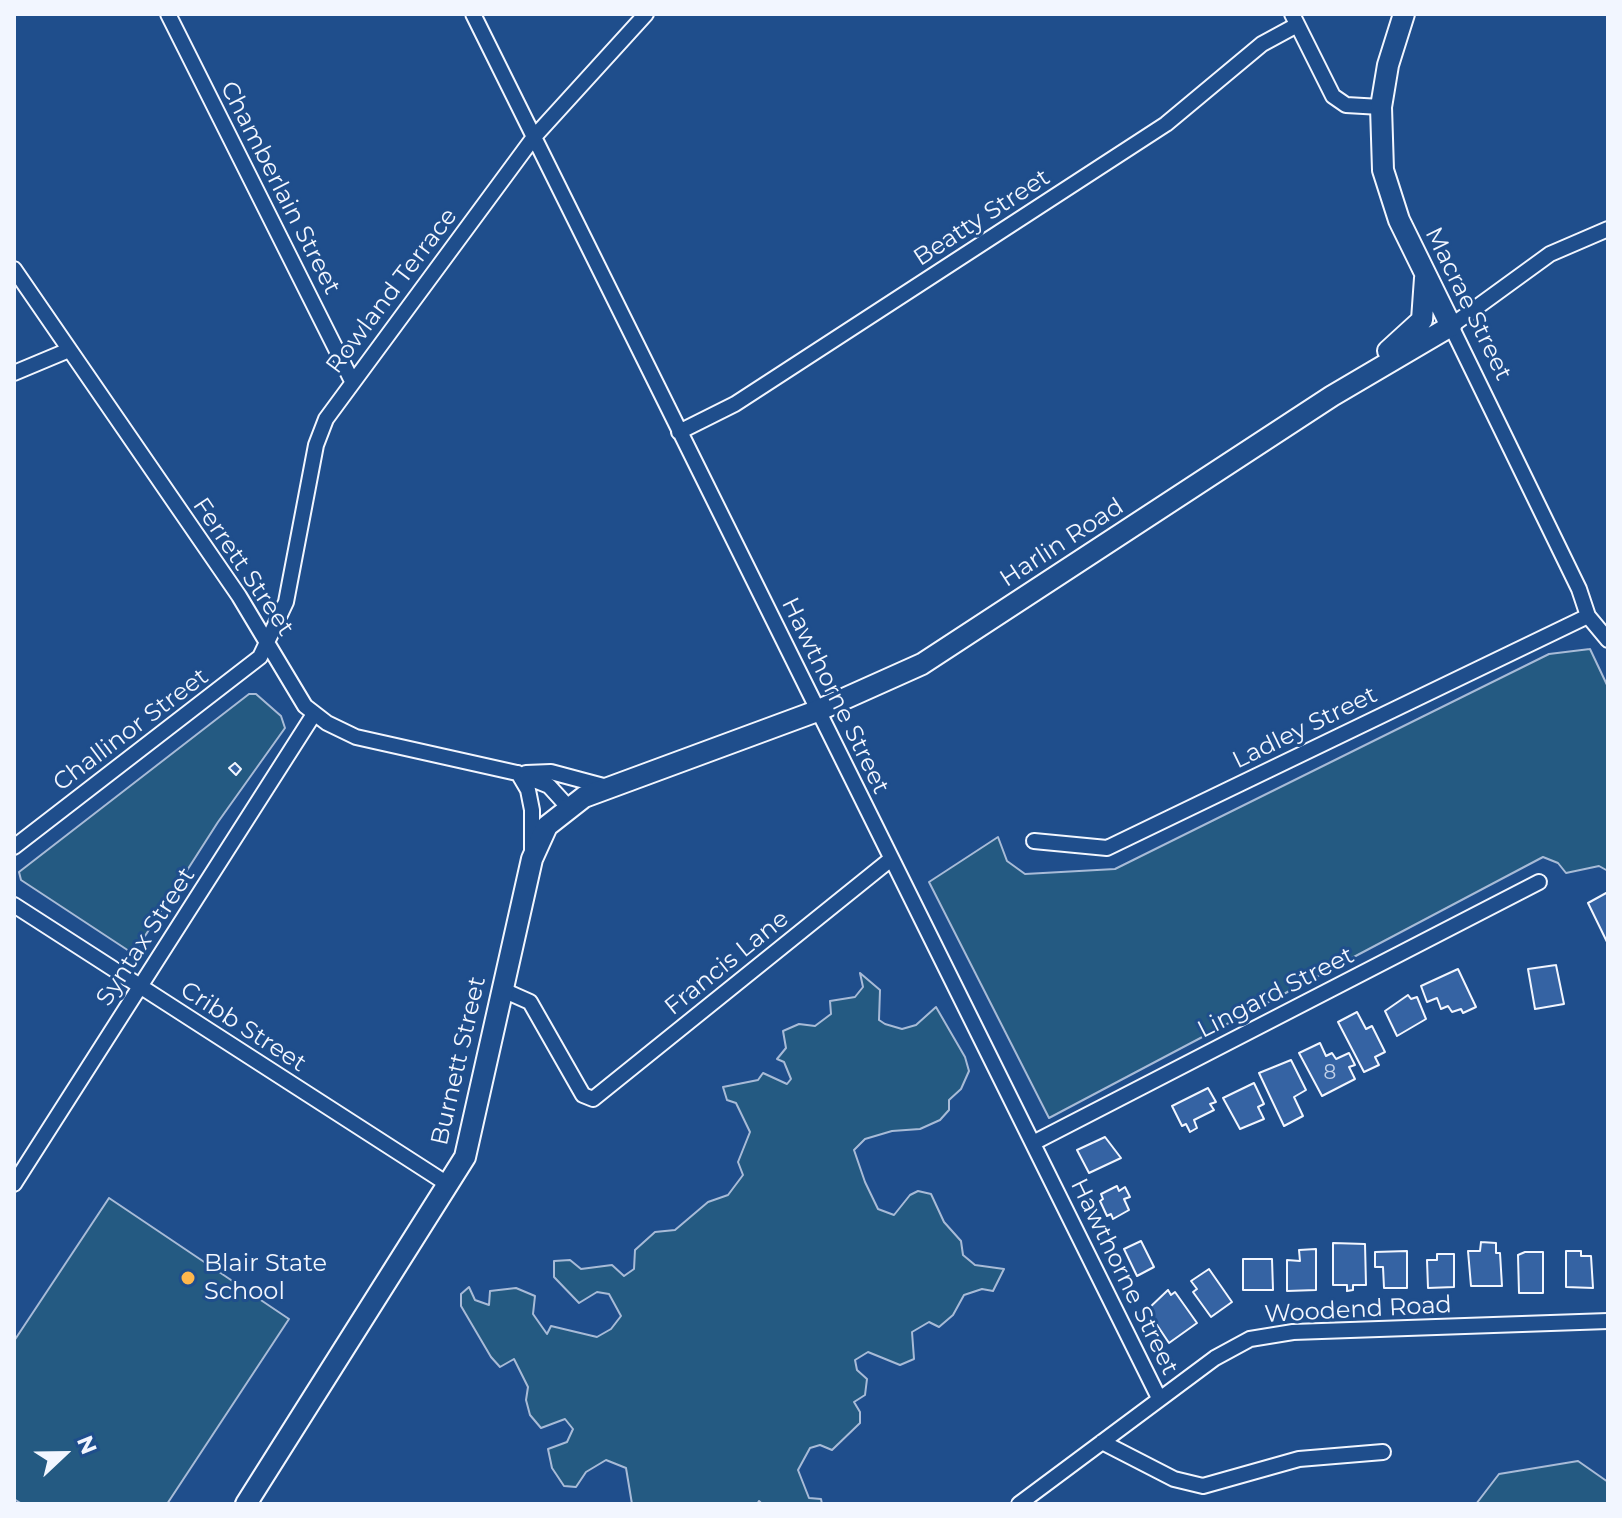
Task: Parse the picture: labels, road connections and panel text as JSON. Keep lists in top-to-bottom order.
{
  "streets": {
    "main road": ["Macrae Street", "Harlin Road", "Burnett Street"],
    "street": [
      "Chamberlain Street",
      "Beatty Street",
      "Rowland Terrace",
      "Ferrett Street",
      "Hawthorne Street",
      "Ladley Street",
      "Challinor Street",
      "Syntax Street",
      "Francis Lane",
      "Lingard Street",
      "Cribb Street",
      "Woodend Road"
    ]
  },
  "crossings": [
    ["Chamberlain Street", "Rowland Terrace"],
    ["Beatty Street", "Hawthorne Street"],
    ["Rowland Terrace", "Ferrett Street"],
    ["Rowland Terrace", "Hawthorne Street"],
    ["Rowland Terrace", "Challinor Street"],
    ["Macrae Street", "Harlin Road"],
    ["Macrae Street", "Ladley Street"],
    ["Harlin Road", "Ferrett Street"],
    ["Harlin Road", "Hawthorne Street"],
    ["Harlin Road", "Burnett Street"],
    ["Ferrett Street", "Challinor Street"],
    ["Ferrett Street", "Syntax Street"],
    ["Hawthorne Street", "Francis Lane"],
    ["Hawthorne Street", "Lingard Street"],
    ["Hawthorne Street", "Woodend Road"],
    ["Syntax Street", "Cribb Street"],
    ["Francis Lane", "Burnett Street"],
    ["Cribb Street", "Burnett Street"]
  ],
  "places": ["Blair State School"],
  "house_numbers": ["8"],
  "north": "right"
}
